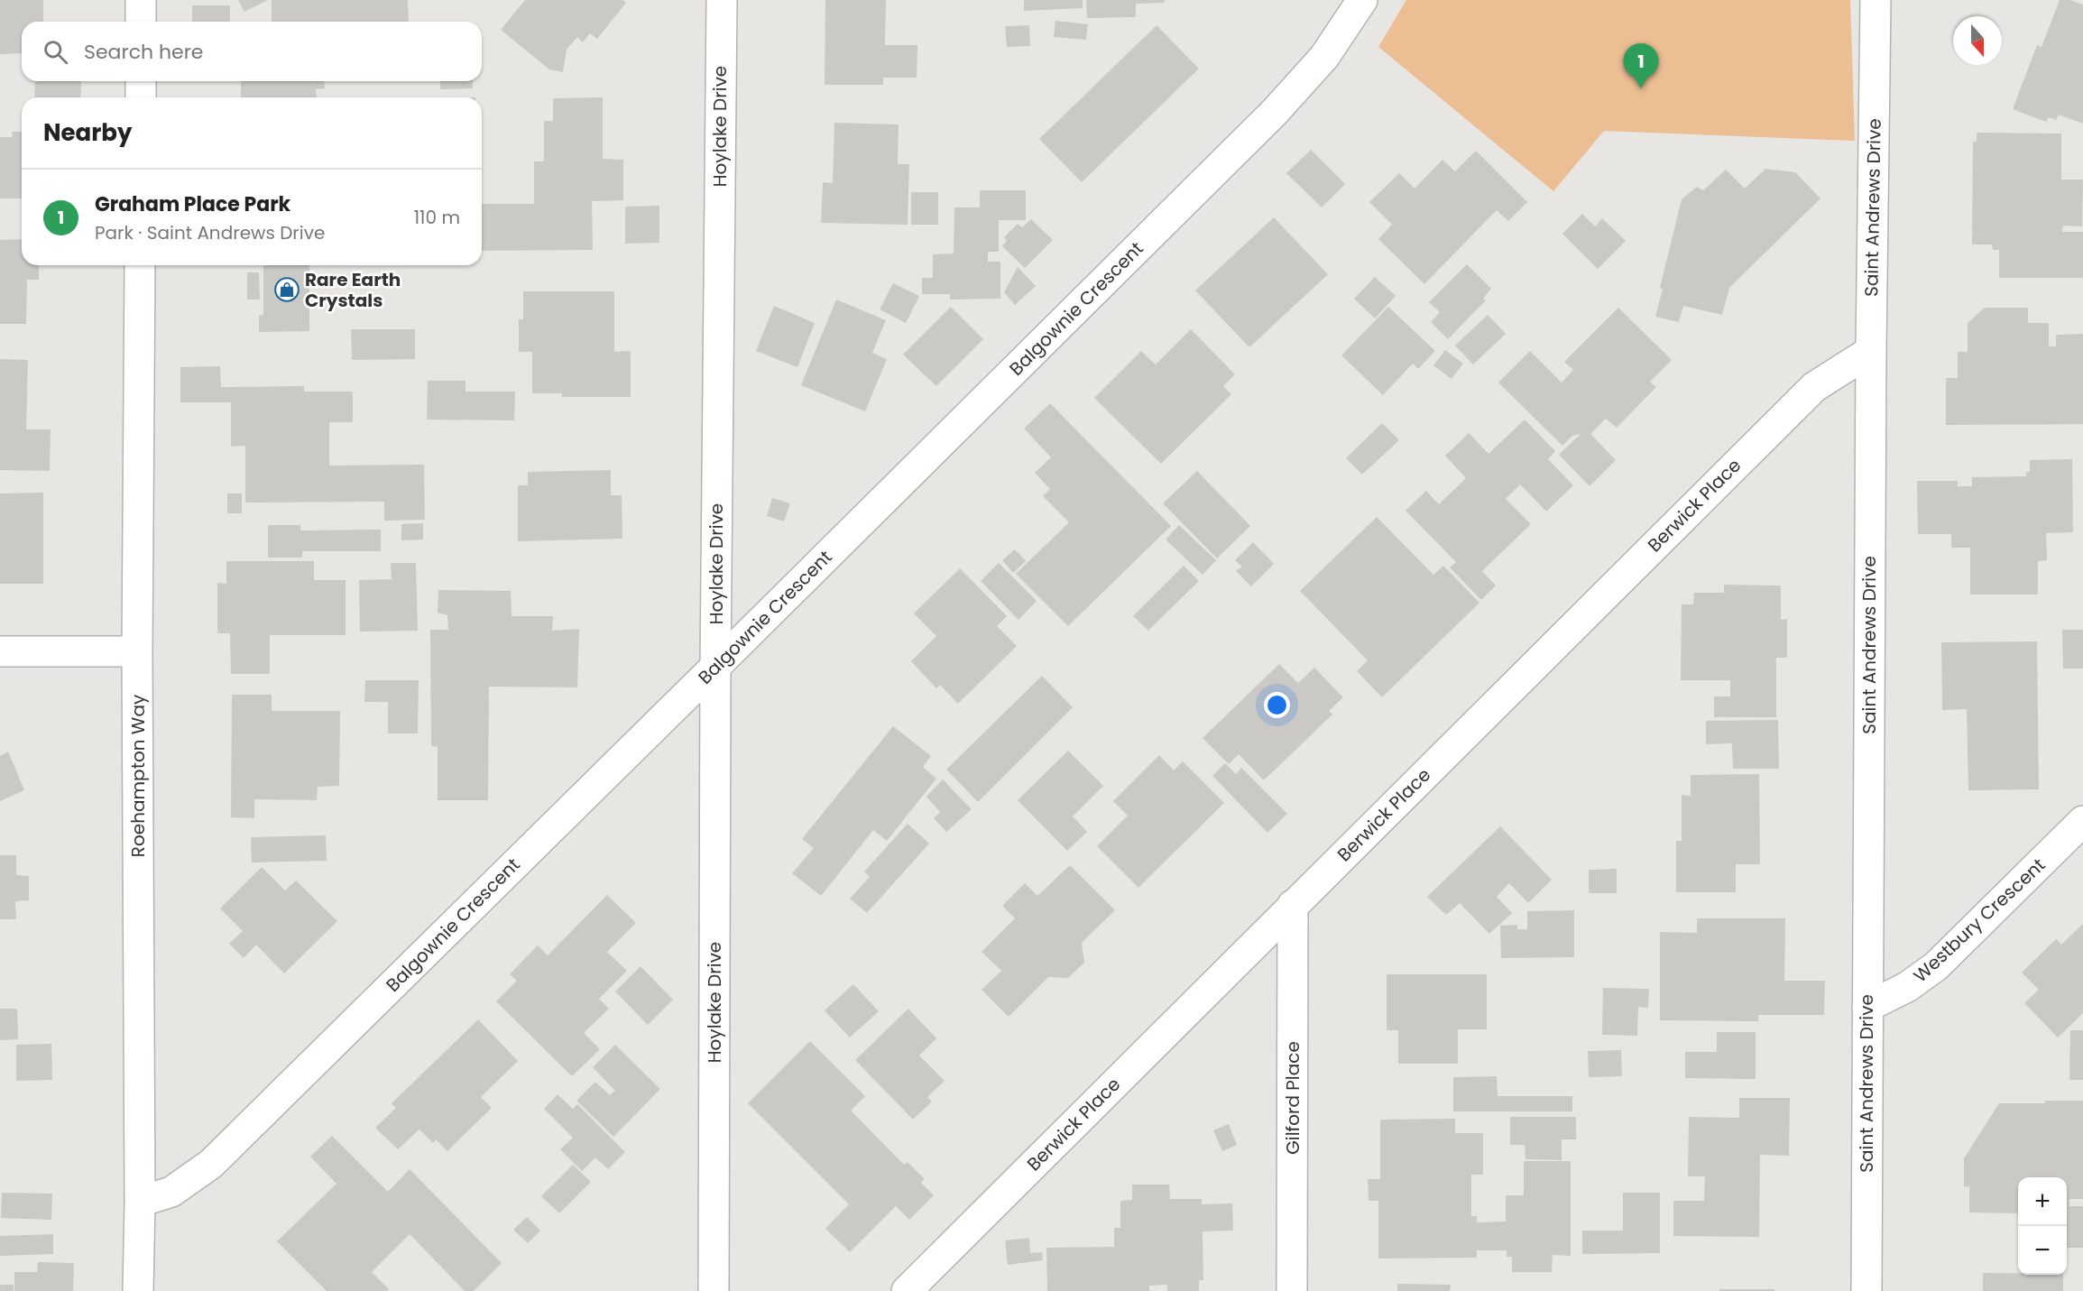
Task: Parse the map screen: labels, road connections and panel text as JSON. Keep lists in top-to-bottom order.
{
  "streets": {
    "street": [
      "Hoylake Drive",
      "Saint Andrews Drive",
      "Balgownie Crescent",
      "Berwick Place",
      "Roehampton Way",
      "Westbury Crescent",
      "Gilford Place"
    ]
  },
  "crossings": [
    ["Hoylake Drive", "Balgownie Crescent"],
    ["Saint Andrews Drive", "Berwick Place"],
    ["Saint Andrews Drive", "Westbury Crescent"],
    ["Balgownie Crescent", "Roehampton Way"],
    ["Berwick Place", "Gilford Place"]
  ],
  "places": {
    "shop": ["Rare Earth Crystals"]
  },
  "north": "bottom",
  "page": {
    "search": "Search here",
    "pins": "1",
    "heading": "Nearby",
    "list": [
      {
        "mark": "1",
        "name": "Graham Place Park",
        "note": "Park · Saint Andrews Drive",
        "value": "110 m"
      }
    ],
    "map_buttons": ["+", "−"]
  }
}
